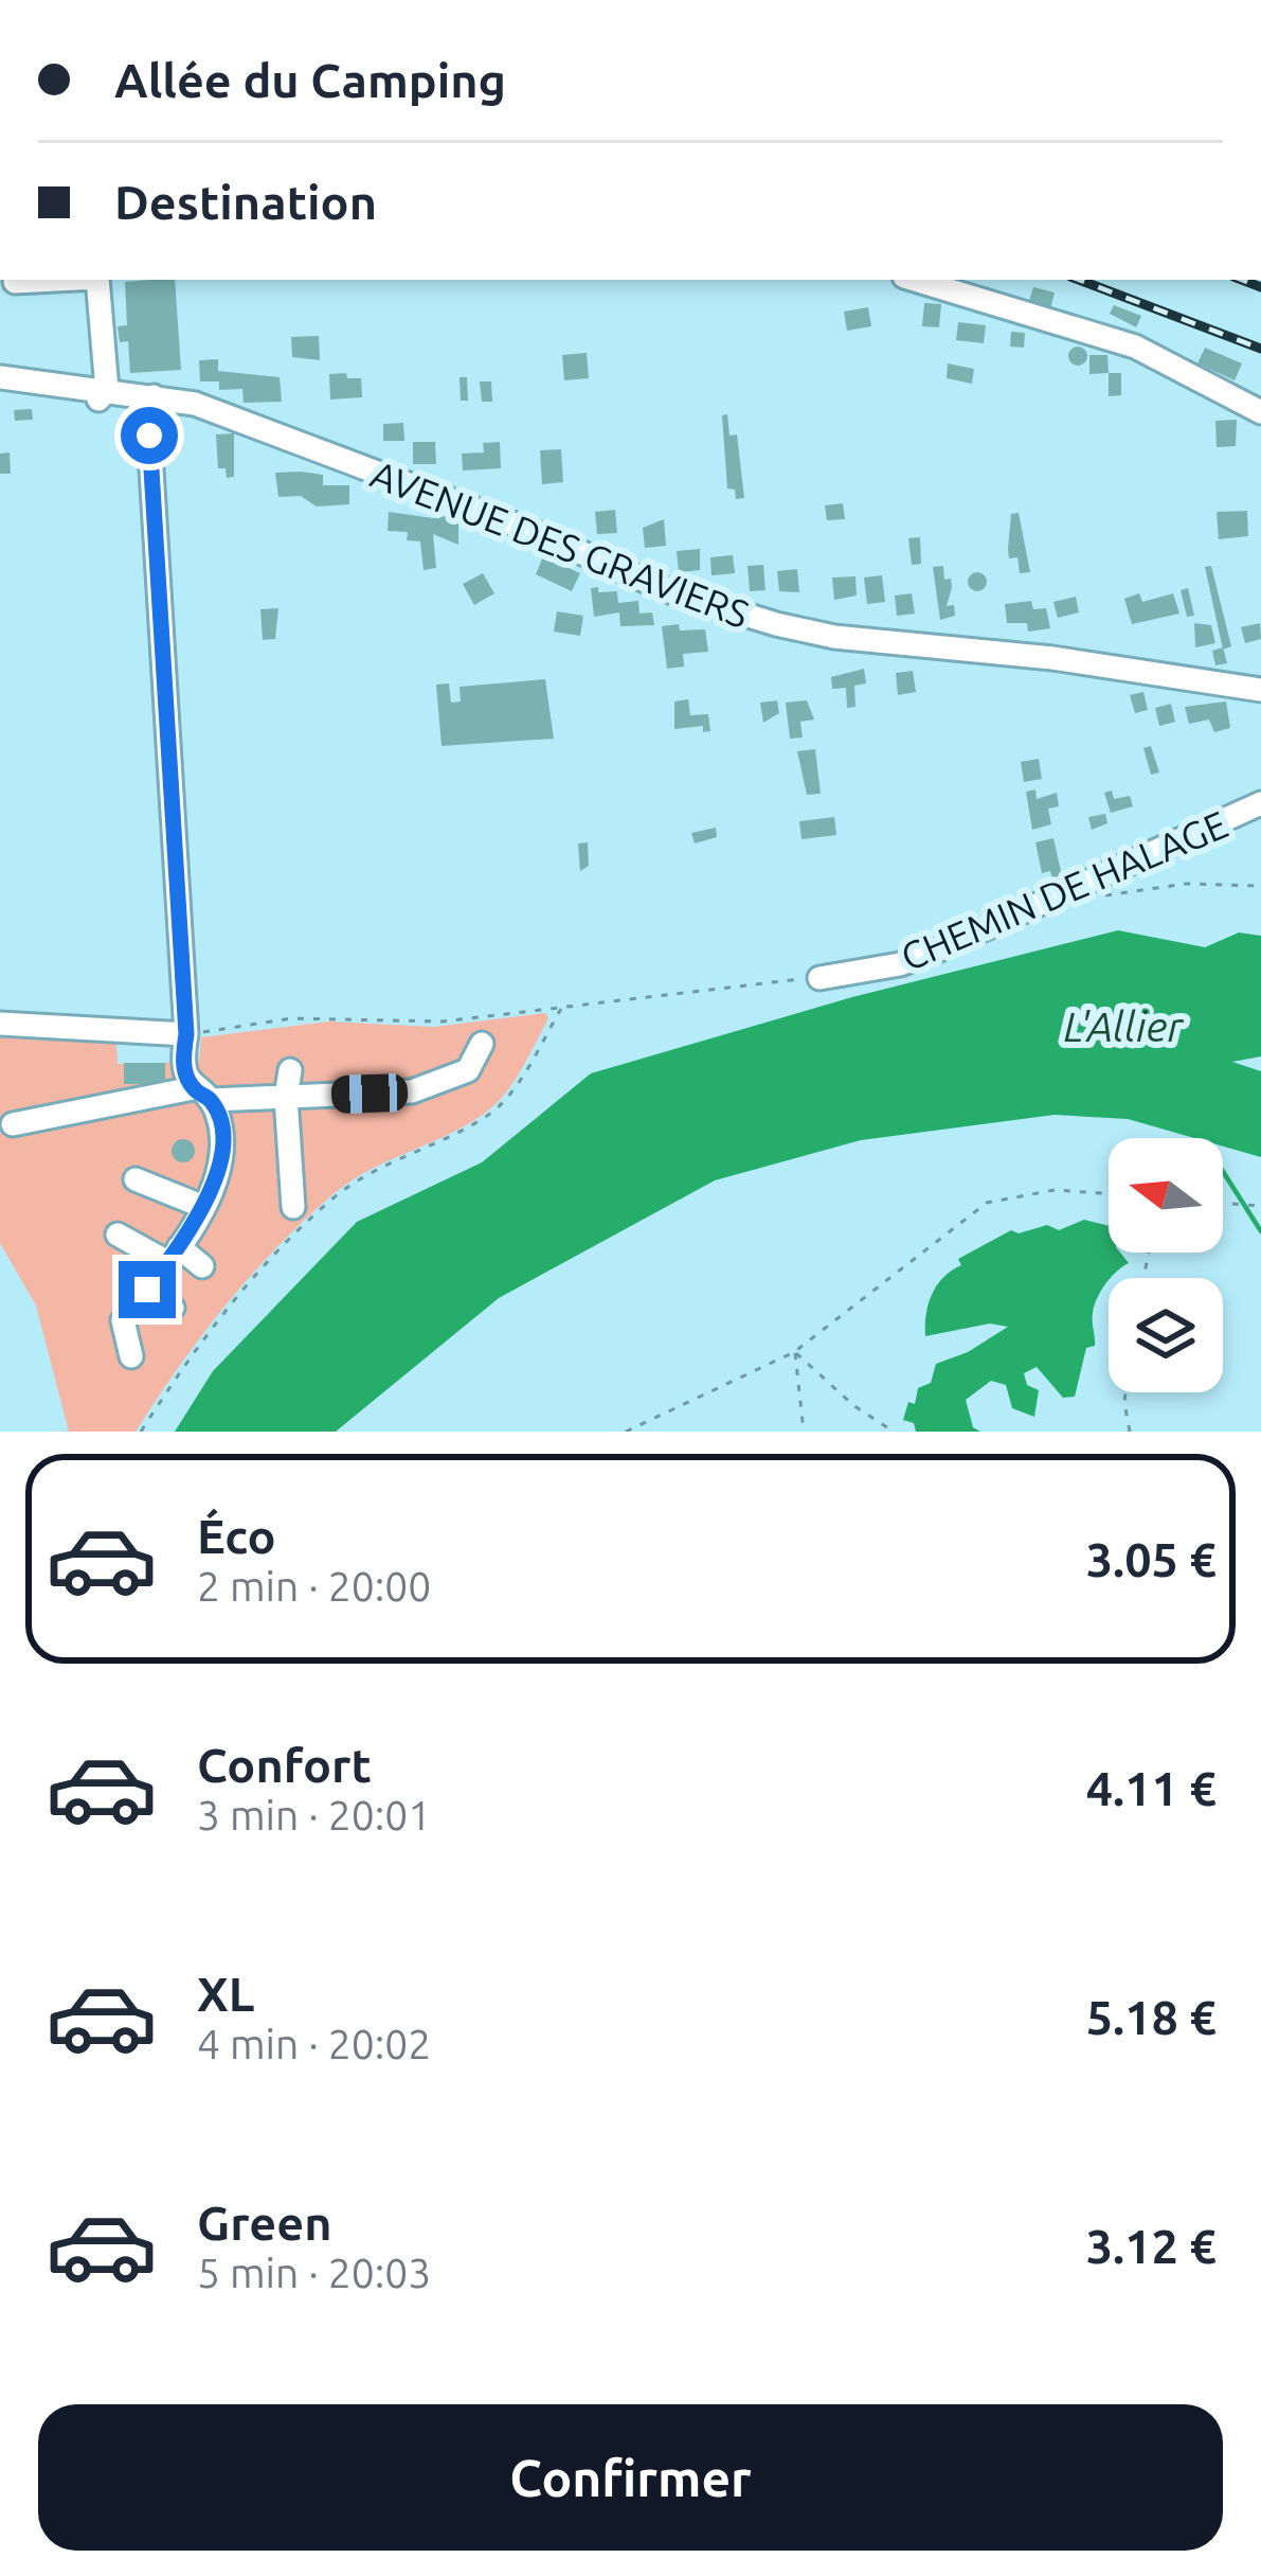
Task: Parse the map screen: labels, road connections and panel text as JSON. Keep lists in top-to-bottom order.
{
  "streets": {
    "street": ["AVENUE DES GRAVIERS", "CHEMIN DE HALAGE"]
  },
  "water": ["L'Allier"],
  "north": "left",
  "page": {
    "banner": ["Allée du Camping", "Destination"],
    "list": [
      {
        "name": "Éco",
        "note": "2 min · 20:00",
        "value": "3.05 €"
      },
      {
        "name": "Confort",
        "note": "3 min · 20:01",
        "value": "4.11 €"
      },
      {
        "name": "XL",
        "note": "4 min · 20:02",
        "value": "5.18 €"
      },
      {
        "name": "Green",
        "note": "5 min · 20:03",
        "value": "3.12 €"
      }
    ],
    "buttons": "Confirmer"
  }
}
